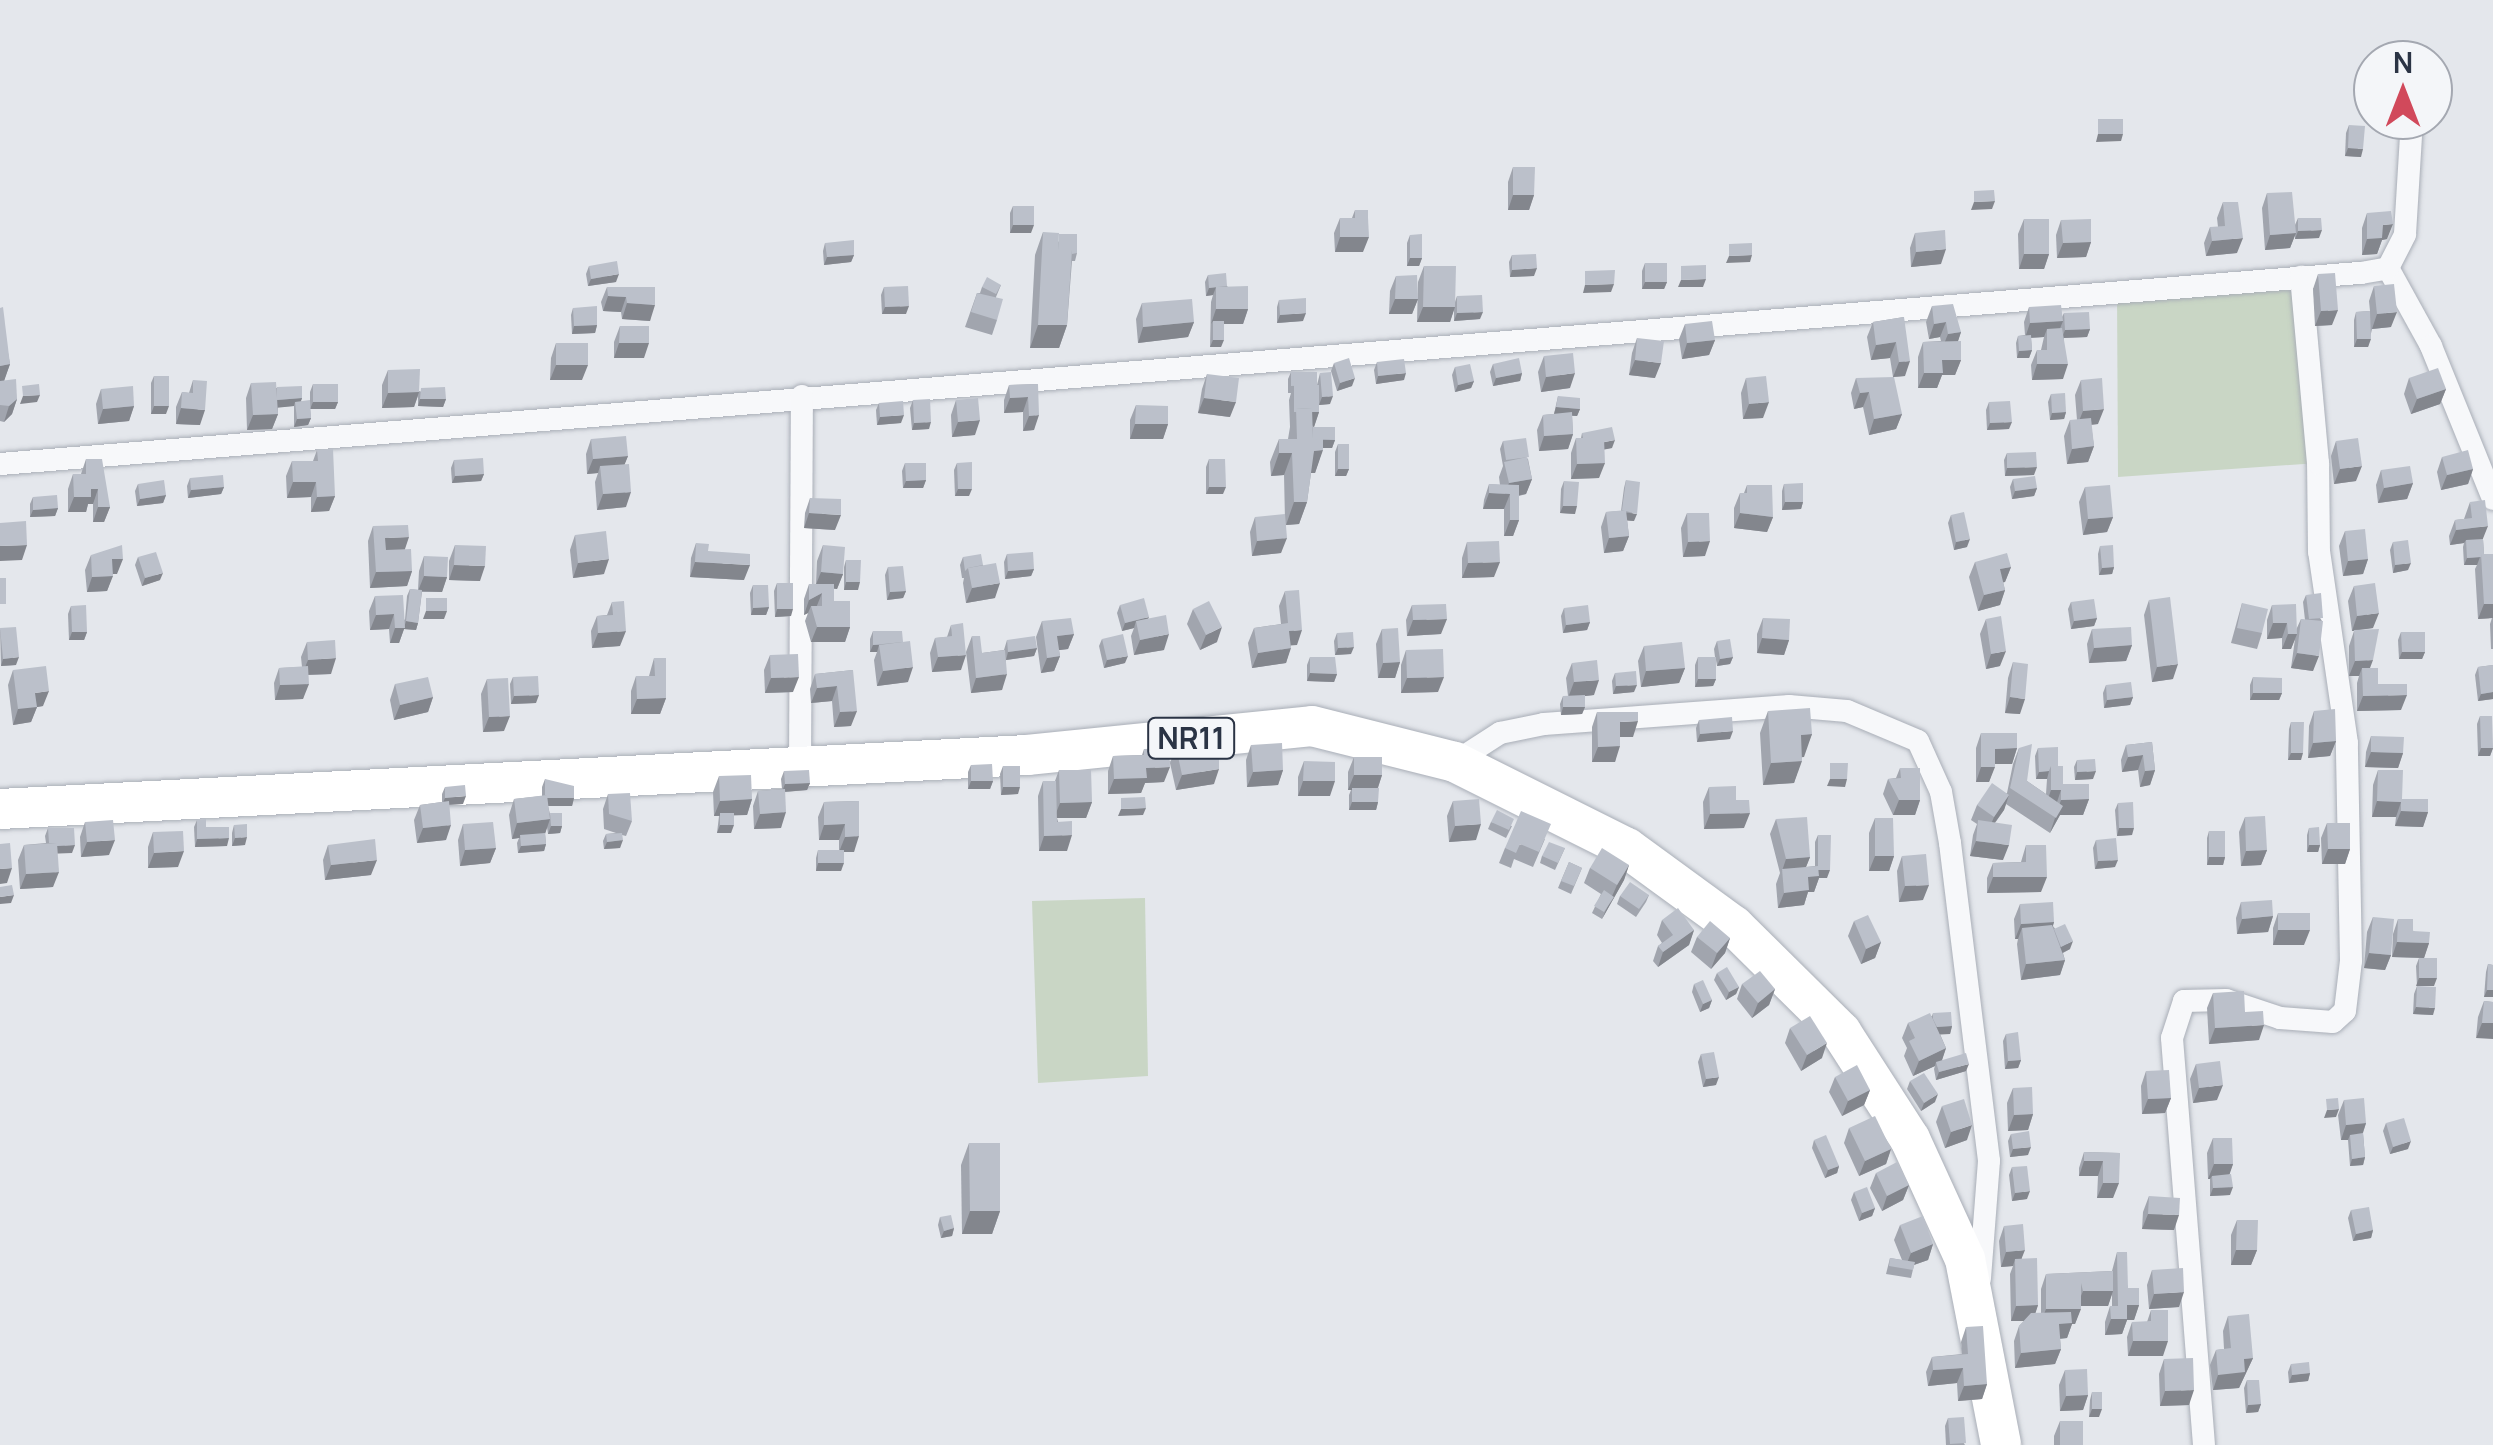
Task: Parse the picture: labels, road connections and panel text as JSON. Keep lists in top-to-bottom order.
{
  "streets": {
    "highway": ["NR11"]
  },
  "north": "top"
}
